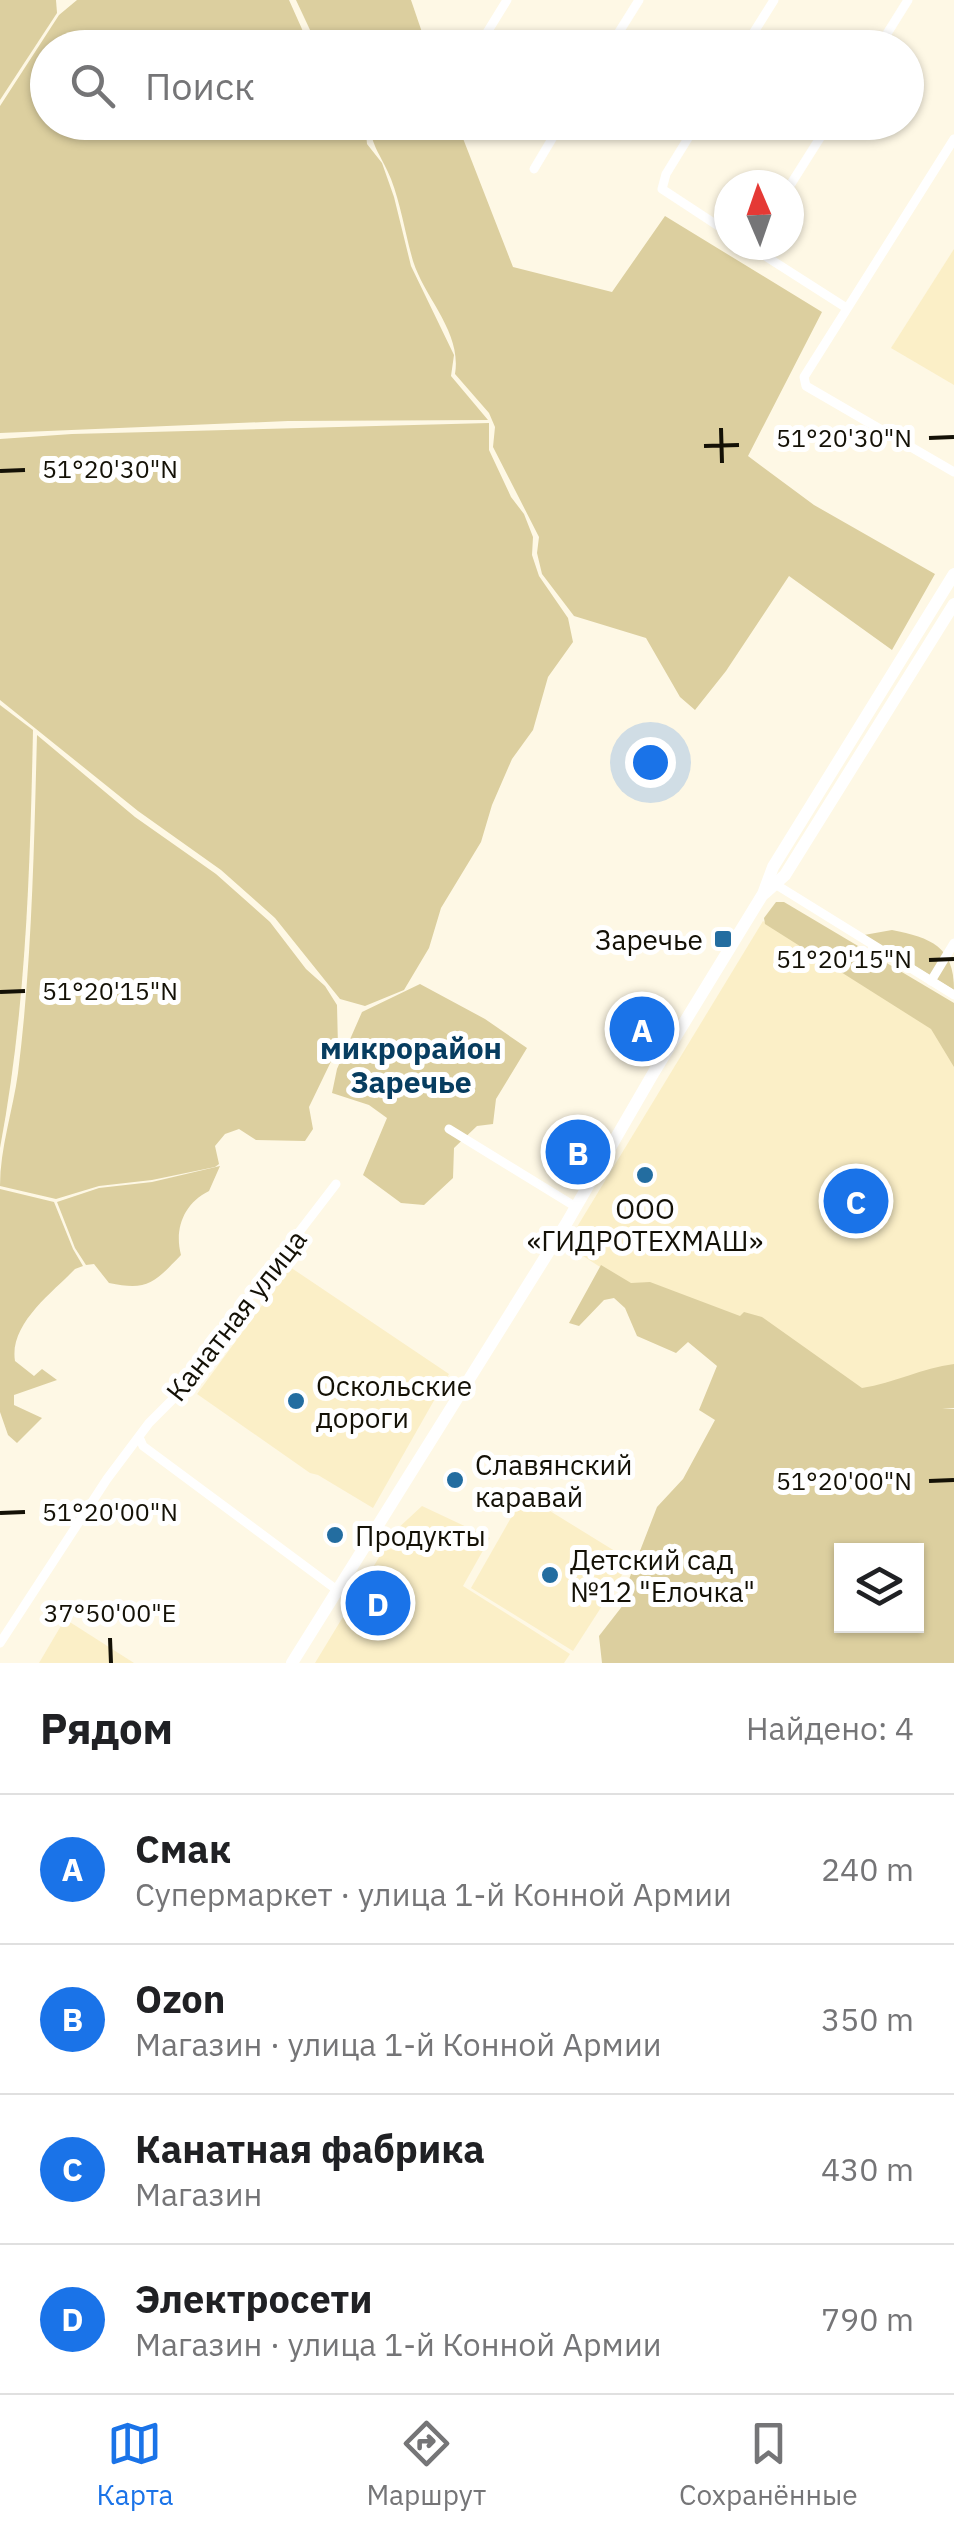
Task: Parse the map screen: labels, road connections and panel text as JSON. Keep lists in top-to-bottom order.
{
  "streets": {
    "street": ["Канатная улица"]
  },
  "districts": ["микрорайон Заречье"],
  "places": {
    "transit": ["Заречье"],
    "other": [
      "ООО «ГИДРОТЕХМАШ»",
      "Оскольские дороги",
      "Славянский каравай",
      "Продукты",
      "Детский сад №12 \"Елочка\""
    ]
  },
  "north": "top",
  "page": {
    "search": "Поиск",
    "pins": [
      "A",
      "B",
      "C",
      "D"
    ],
    "heading": ["Рядом", "Найдено: 4"],
    "list": [
      {
        "mark": "A",
        "name": "Смак",
        "note": "Супермаркет · улица 1-й Конной Армии",
        "value": "240 m"
      },
      {
        "mark": "B",
        "name": "Ozon",
        "note": "Магазин · улица 1-й Конной Армии",
        "value": "350 m"
      },
      {
        "mark": "C",
        "name": "Канатная фабрика",
        "note": "Магазин",
        "value": "430 m"
      },
      {
        "mark": "D",
        "name": "Электросети",
        "note": "Магазин · улица 1-й Конной Армии",
        "value": "790 m"
      }
    ],
    "nav": ["Карта", "Маршрут", "Сохранённые"]
  },
  "coordinates": [
    "51°20'30\"N",
    "51°20'15\"N",
    "51°20'00\"N",
    "37°50'00\"E"
  ]
}
